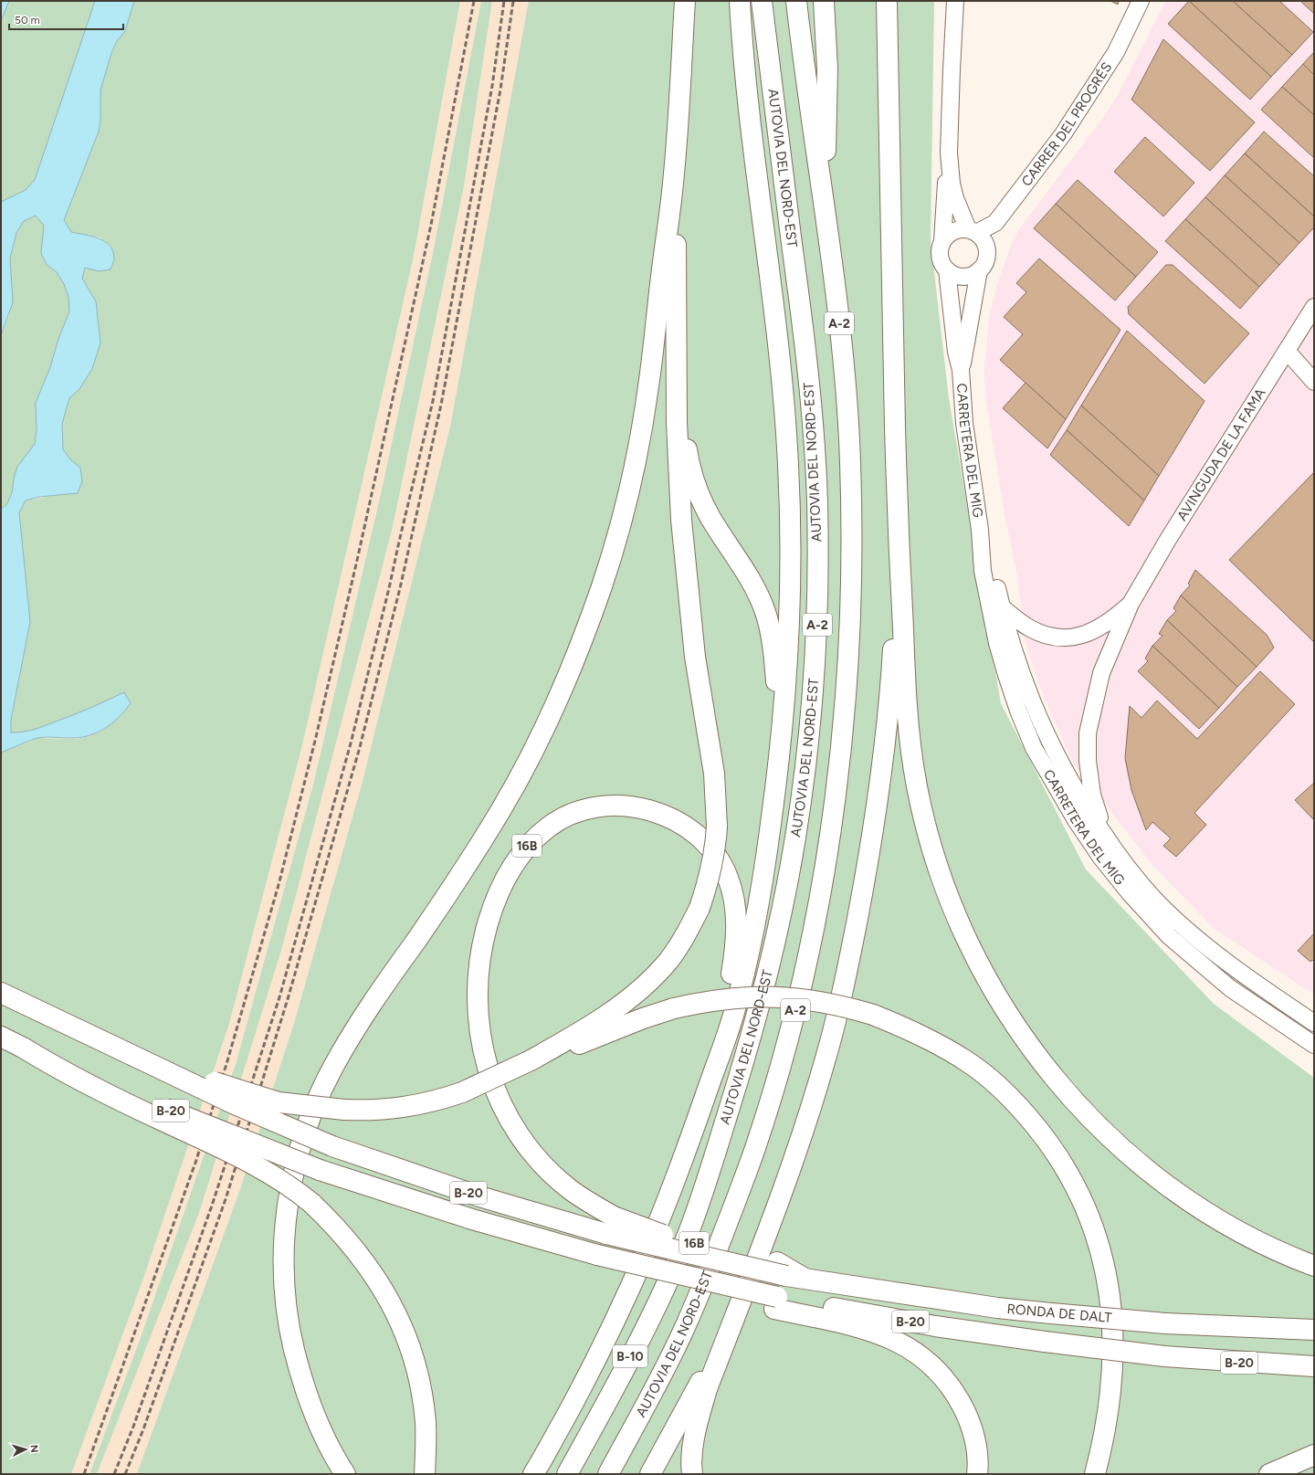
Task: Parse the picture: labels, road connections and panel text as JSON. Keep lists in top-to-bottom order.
{
  "streets": {
    "highway": [
      "AUTOVIA DEL NORD-EST",
      "A-2",
      "16B",
      "B-20",
      "RONDA DE DALT",
      "B-10"
    ],
    "street": ["CARRER DEL PROGRÉS", "CARRETERA DEL MIG", "AVINGUDA DE LA FAMA"]
  },
  "crossings": [
    ["CARRER DEL PROGRÉS", "CARRETERA DEL MIG"],
    ["16B", "B-20"],
    ["16B", "RONDA DE DALT"],
    ["B-20", "RONDA DE DALT"]
  ],
  "scale_bar": "50 m",
  "north": "right"
}
